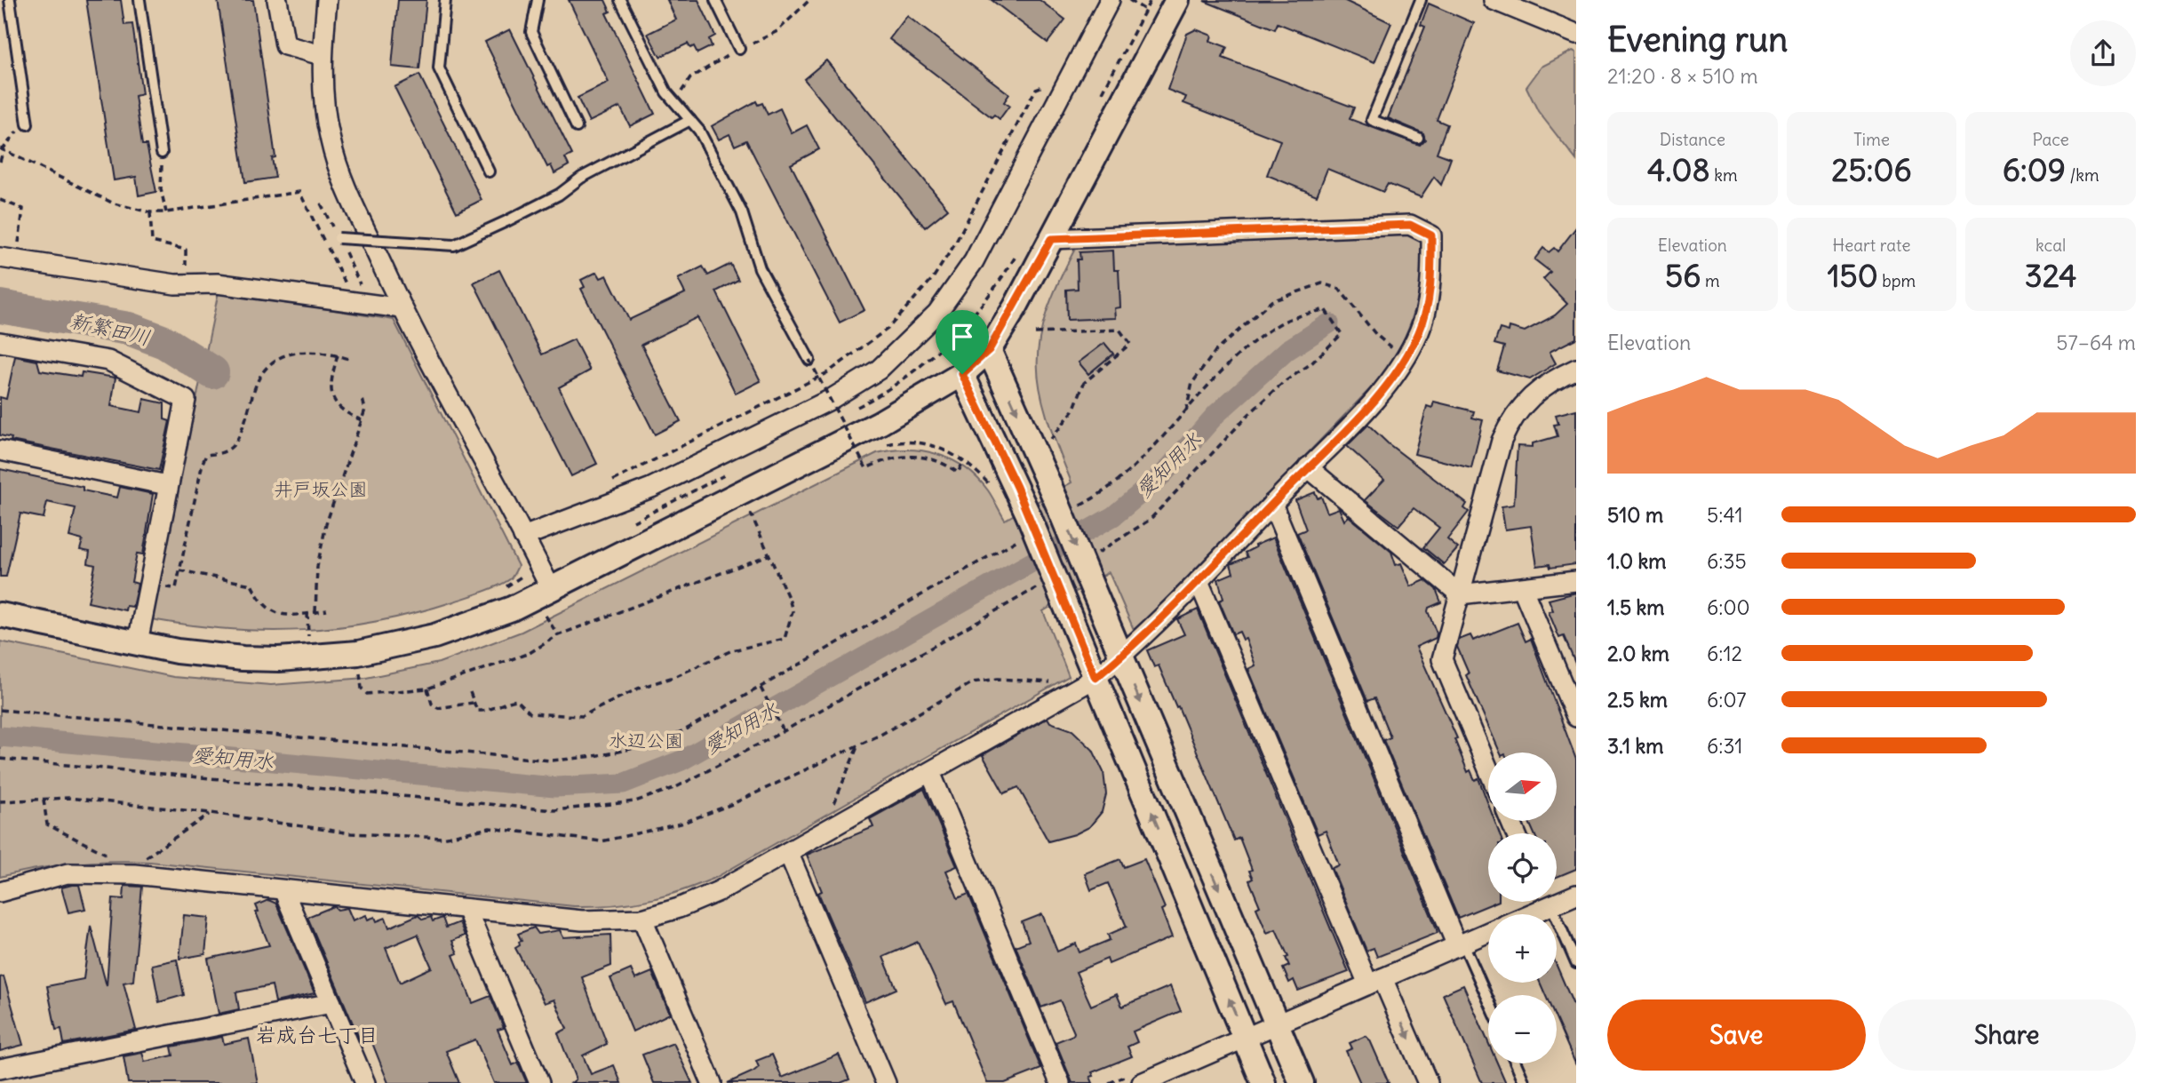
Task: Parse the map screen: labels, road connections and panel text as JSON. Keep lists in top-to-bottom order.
{
  "districts": ["岩成台七丁目"],
  "water": ["新繁田川", "愛知用水"],
  "parks": ["井戸坂公園", "水辺公園"],
  "north": "right",
  "page": {
    "heading": ["Evening run", "21:20 · 8 × 510 m"],
    "stats": [
      ["Distance", "4.08 km"],
      ["Time", "25:06"],
      ["Pace", "6:09 /km"],
      ["Elevation", "56 m"],
      ["Heart rate", "150 bpm"],
      ["kcal", "324"]
    ],
    "chart": ["Elevation", "57–64 m"],
    "list": [
      {
        "name": "510 m",
        "note": "5:41"
      },
      {
        "name": "1.0 km",
        "note": "6:35"
      },
      {
        "name": "1.5 km",
        "note": "6:00"
      },
      {
        "name": "2.0 km",
        "note": "6:12"
      },
      {
        "name": "2.5 km",
        "note": "6:07"
      },
      {
        "name": "3.1 km",
        "note": "6:31"
      }
    ],
    "map_buttons": ["+", "−"],
    "buttons": ["Save", "Share"]
  }
}
